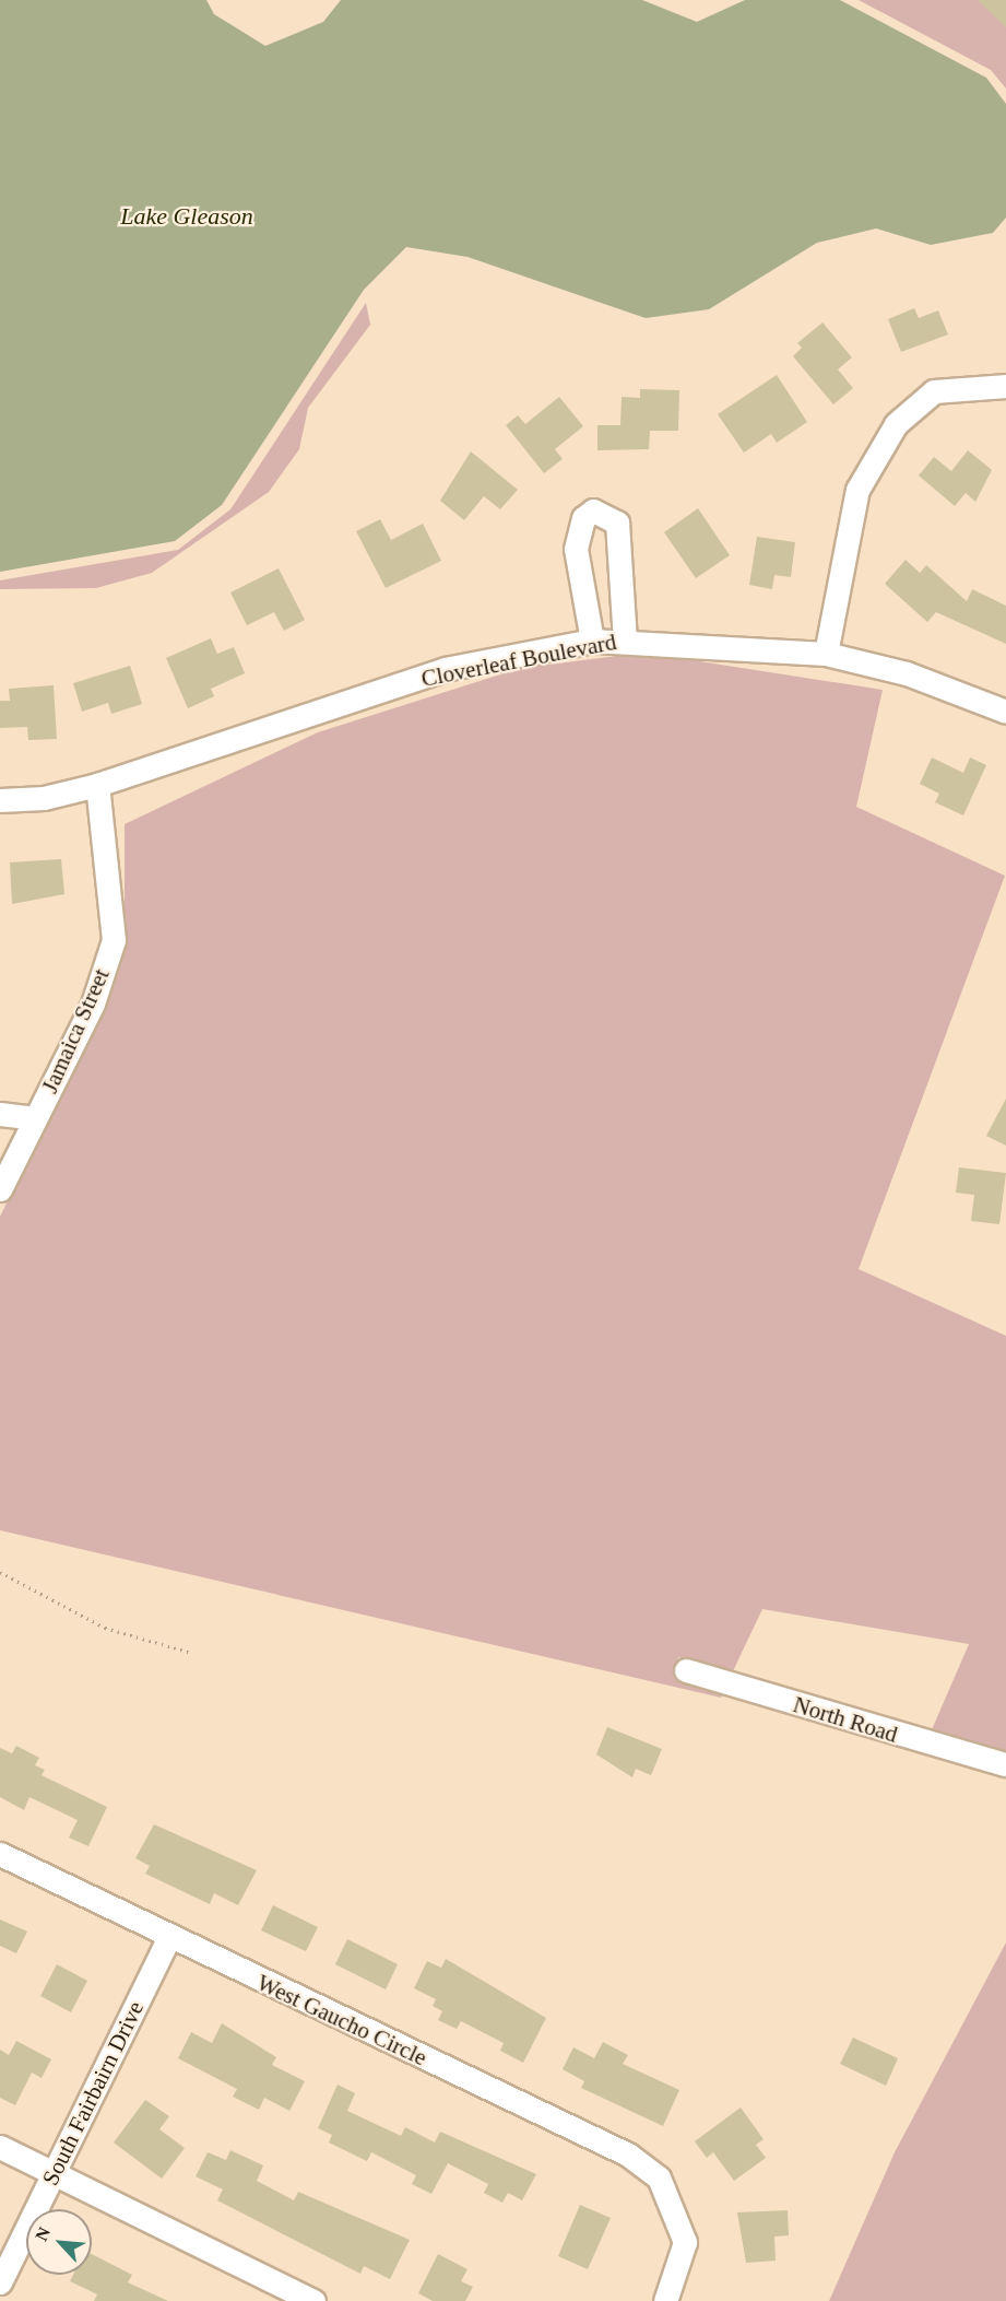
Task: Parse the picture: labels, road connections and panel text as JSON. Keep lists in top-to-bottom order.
{
  "streets": {
    "street": [
      "Cloverleaf Boulevard",
      "Jamaica Street",
      "North Road",
      "West Gaucho Circle",
      "South Fairbairn Drive"
    ]
  },
  "crossings": [
    ["Cloverleaf Boulevard", "Jamaica Street"],
    ["West Gaucho Circle", "South Fairbairn Drive"]
  ],
  "water": ["Lake Gleason"],
  "north": "top left"
}
